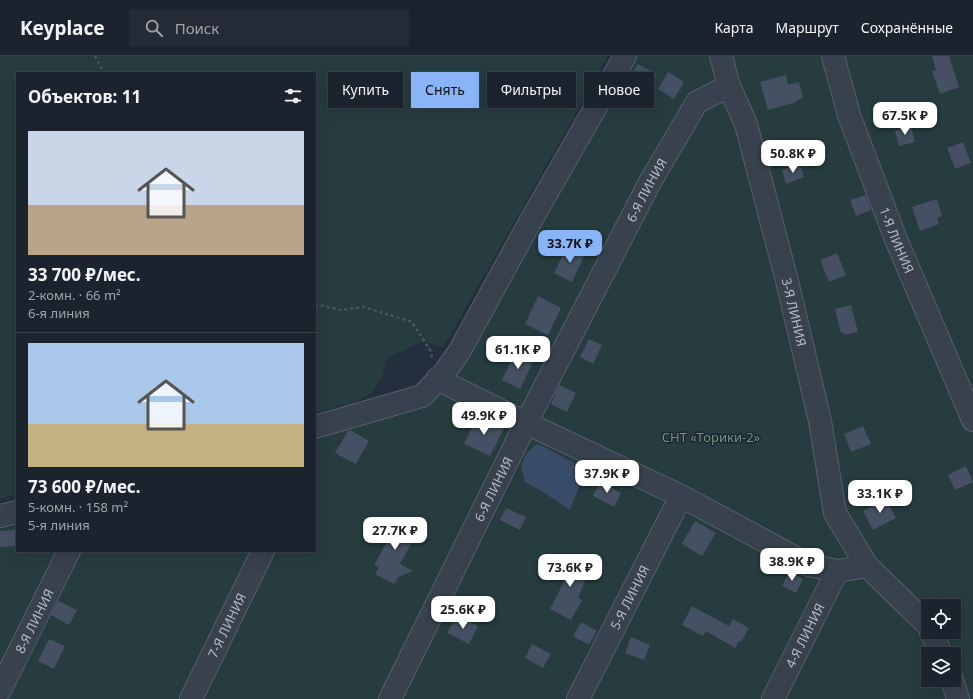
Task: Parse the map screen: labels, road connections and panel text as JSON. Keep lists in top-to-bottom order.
{
  "streets": {
    "street": [
      "6-Я ЛИНИЯ",
      "1-Я ЛИНИЯ",
      "3-Я ЛИНИЯ",
      "5-Я ЛИНИЯ",
      "8-Я ЛИНИЯ",
      "7-Я ЛИНИЯ",
      "4-Я ЛИНИЯ"
    ]
  },
  "crossings": [
    ["6-Я ЛИНИЯ", "3-Я ЛИНИЯ"]
  ],
  "parks": ["СНТ «Торики-2»"],
  "page": {
    "header": "Keyplace",
    "search": "Поиск",
    "nav": ["Карта", "Маршрут", "Сохранённые"],
    "chip": [
      "Купить",
      "Снять",
      "Фильтры",
      "Новое"
    ],
    "heading": "Объектов: 11",
    "price": [
      "67.5K ₽",
      "50.8K ₽",
      "33.7K ₽",
      "61.1K ₽",
      "49.9K ₽",
      "37.9K ₽",
      "33.1K ₽",
      "27.7K ₽",
      "38.9K ₽",
      "73.6K ₽",
      "25.6K ₽"
    ],
    "list": [
      {
        "name": "33 700 ₽/мес.",
        "note": "2-комн. · 66 m² · 6-я линия"
      },
      {
        "name": "73 600 ₽/мес.",
        "note": "5-комн. · 158 m² · 5-я линия"
      }
    ]
  }
}
